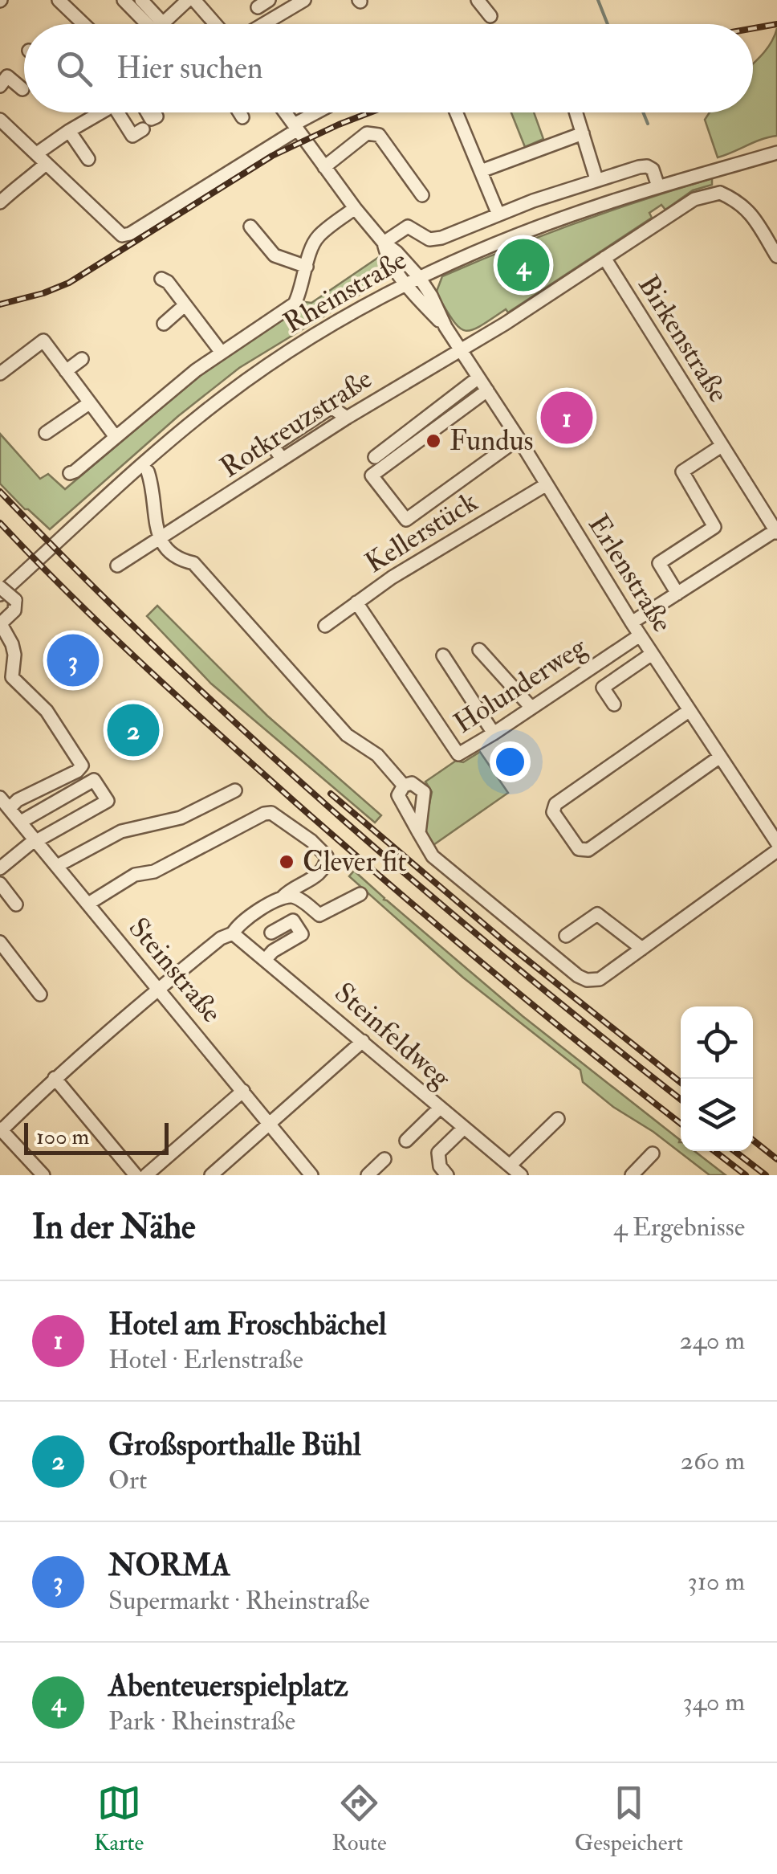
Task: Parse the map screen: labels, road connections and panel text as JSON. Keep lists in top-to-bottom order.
{
  "streets": {
    "street": [
      "Rheinstraße",
      "Birkenstraße",
      "Rotkreuzstraße",
      "Kellerstück",
      "Erlenstraße",
      "Holunderweg",
      "Steinstraße",
      "Steinfeldweg"
    ]
  },
  "crossings": [
    ["Rheinstraße", "Erlenstraße"],
    ["Birkenstraße", "Rotkreuzstraße"],
    ["Rotkreuzstraße", "Erlenstraße"],
    ["Kellerstück", "Erlenstraße"],
    ["Kellerstück", "Holunderweg"],
    ["Erlenstraße", "Holunderweg"]
  ],
  "places": ["Fundus", "Clever fit"],
  "scale_bar": "100 m",
  "page": {
    "search": "Hier suchen",
    "pins": [
      "4",
      "1",
      "3",
      "2"
    ],
    "scale": "100 m",
    "heading": ["In der Nähe", "4 Ergebnisse"],
    "list": [
      {
        "mark": "1",
        "name": "Hotel am Froschbächel",
        "note": "Hotel · Erlenstraße",
        "value": "240 m"
      },
      {
        "mark": "2",
        "name": "Großsporthalle Bühl",
        "note": "Ort",
        "value": "260 m"
      },
      {
        "mark": "3",
        "name": "NORMA",
        "note": "Supermarkt · Rheinstraße",
        "value": "310 m"
      },
      {
        "mark": "4",
        "name": "Abenteuerspielplatz",
        "note": "Park · Rheinstraße",
        "value": "340 m"
      }
    ],
    "nav": ["Karte", "Route", "Gespeichert"]
  }
}
